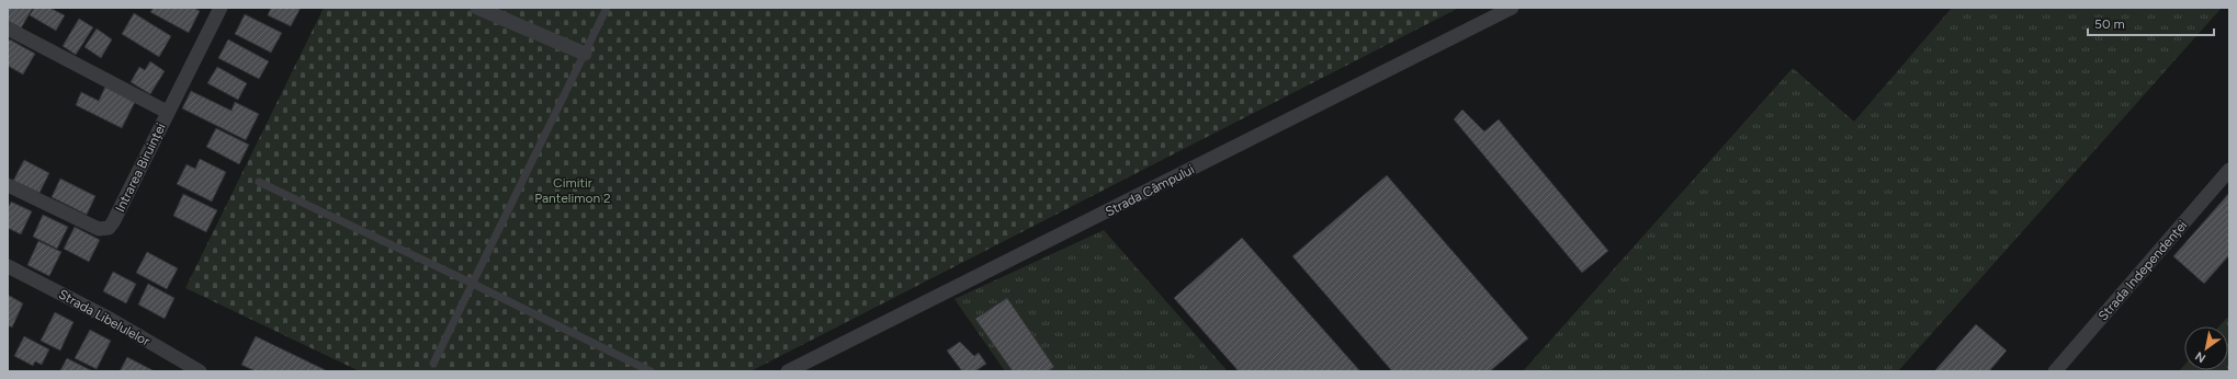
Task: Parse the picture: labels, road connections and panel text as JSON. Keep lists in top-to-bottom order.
{
  "streets": {
    "street": [
      "Intrarea Biruinței",
      "Strada Câmpului",
      "Strada Independenței",
      "Strada Libelulelor"
    ]
  },
  "parks": ["Cimitir Pantelimon 2"],
  "scale_bar": "50 m",
  "north": "bottom left"
}
